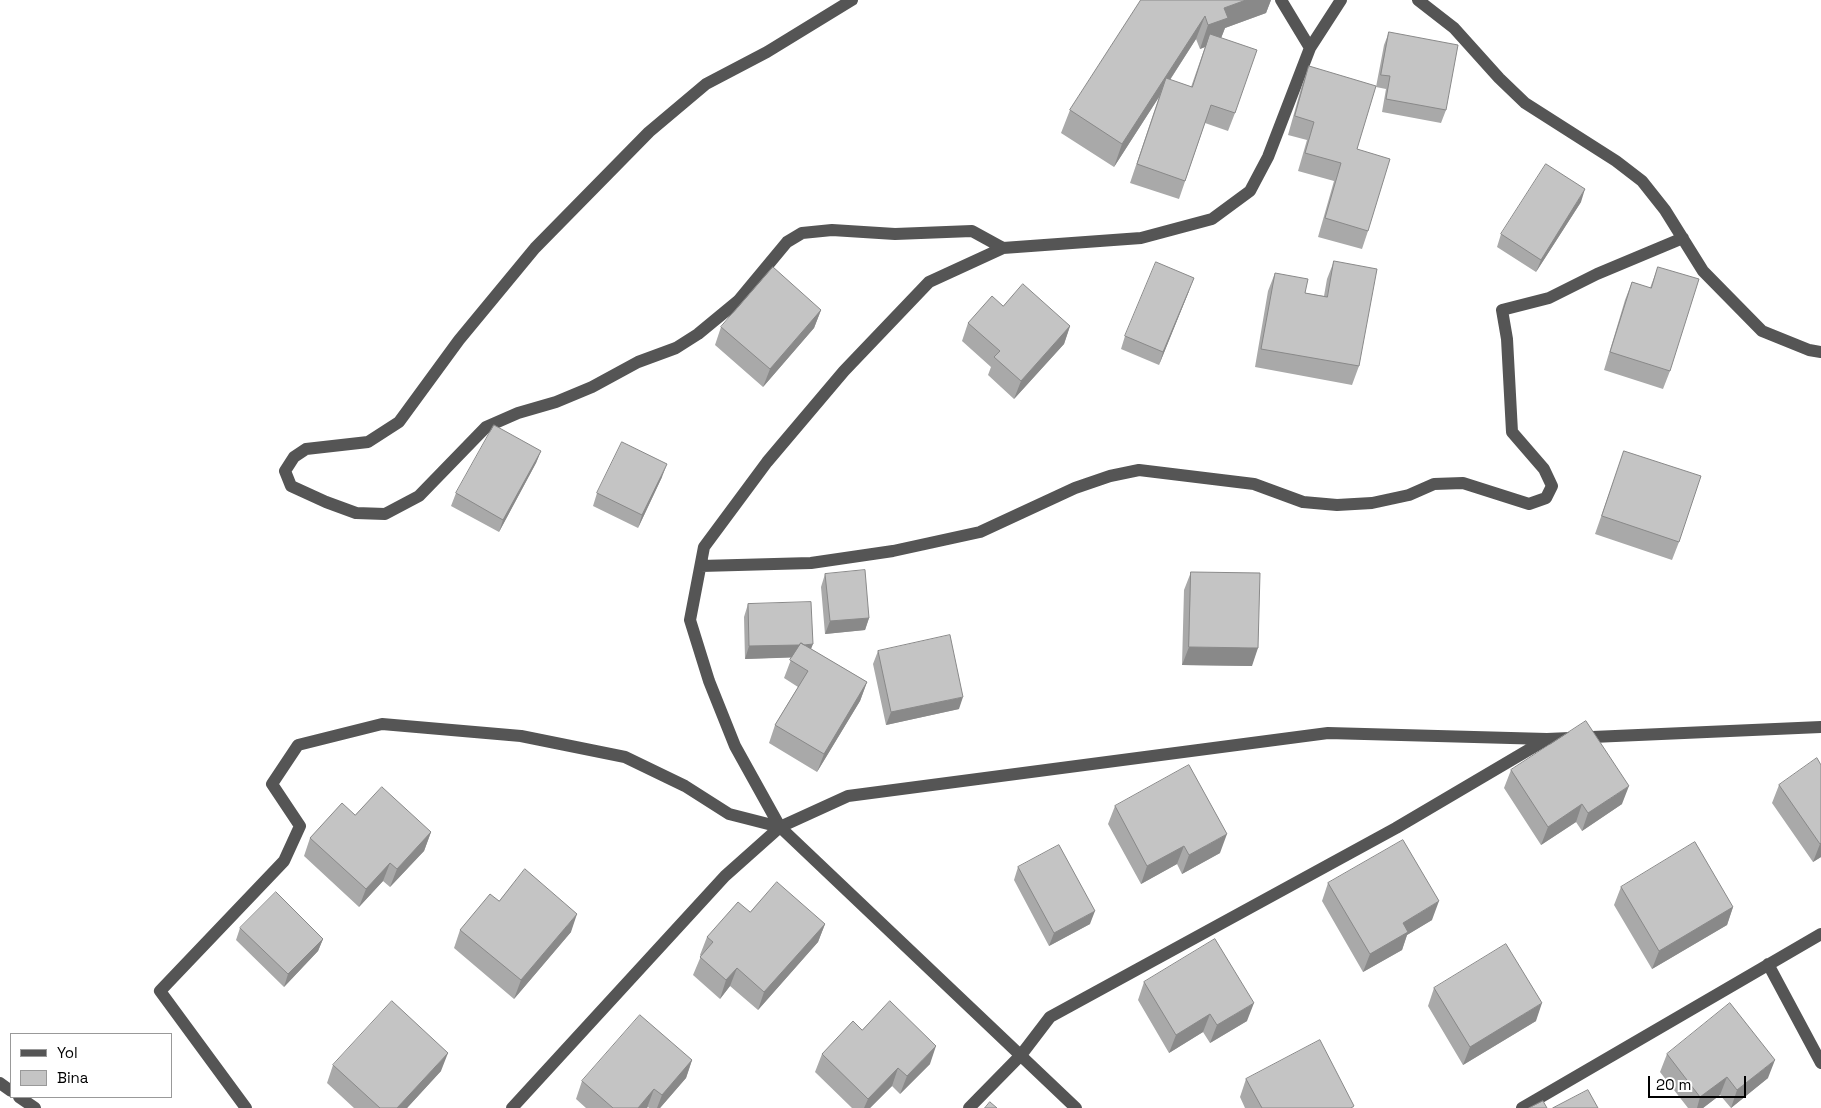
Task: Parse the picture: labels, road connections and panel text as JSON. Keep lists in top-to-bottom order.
{
  "legend": ["Yol", "Bina"],
  "scale_bar": "20 m"
}
